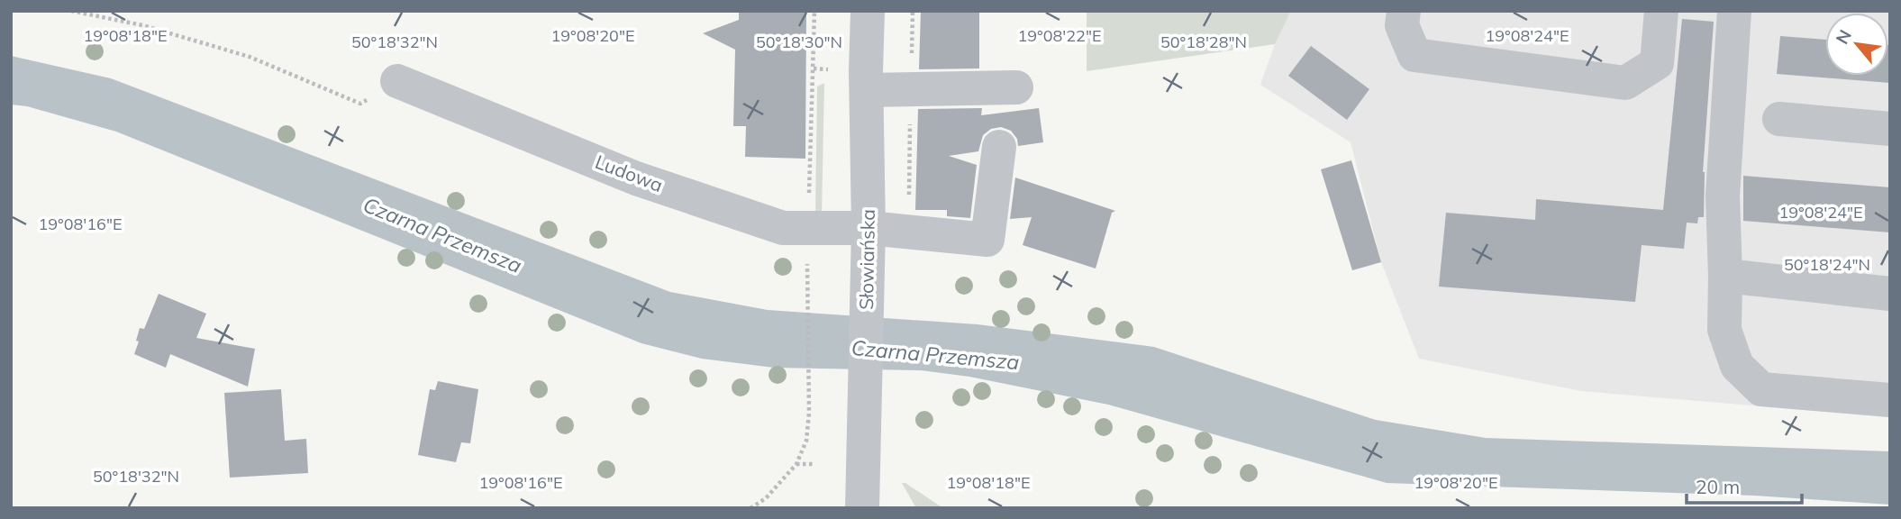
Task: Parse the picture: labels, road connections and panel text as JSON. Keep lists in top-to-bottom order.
{
  "streets": {
    "street": ["Ludowa", "Słowiańska"]
  },
  "crossings": [
    ["Ludowa", "Słowiańska"]
  ],
  "water": ["Czarna Przemsza"],
  "scale_bar": "20 m",
  "north": "top left",
  "coordinates": [
    "19°08'18\"E",
    "19°08'20\"E",
    "19°08'22\"E",
    "19°08'24\"E",
    "50°18'32\"N",
    "50°18'30\"N",
    "50°18'28\"N",
    "19°08'16\"E",
    "50°18'24\"N"
  ]
}
